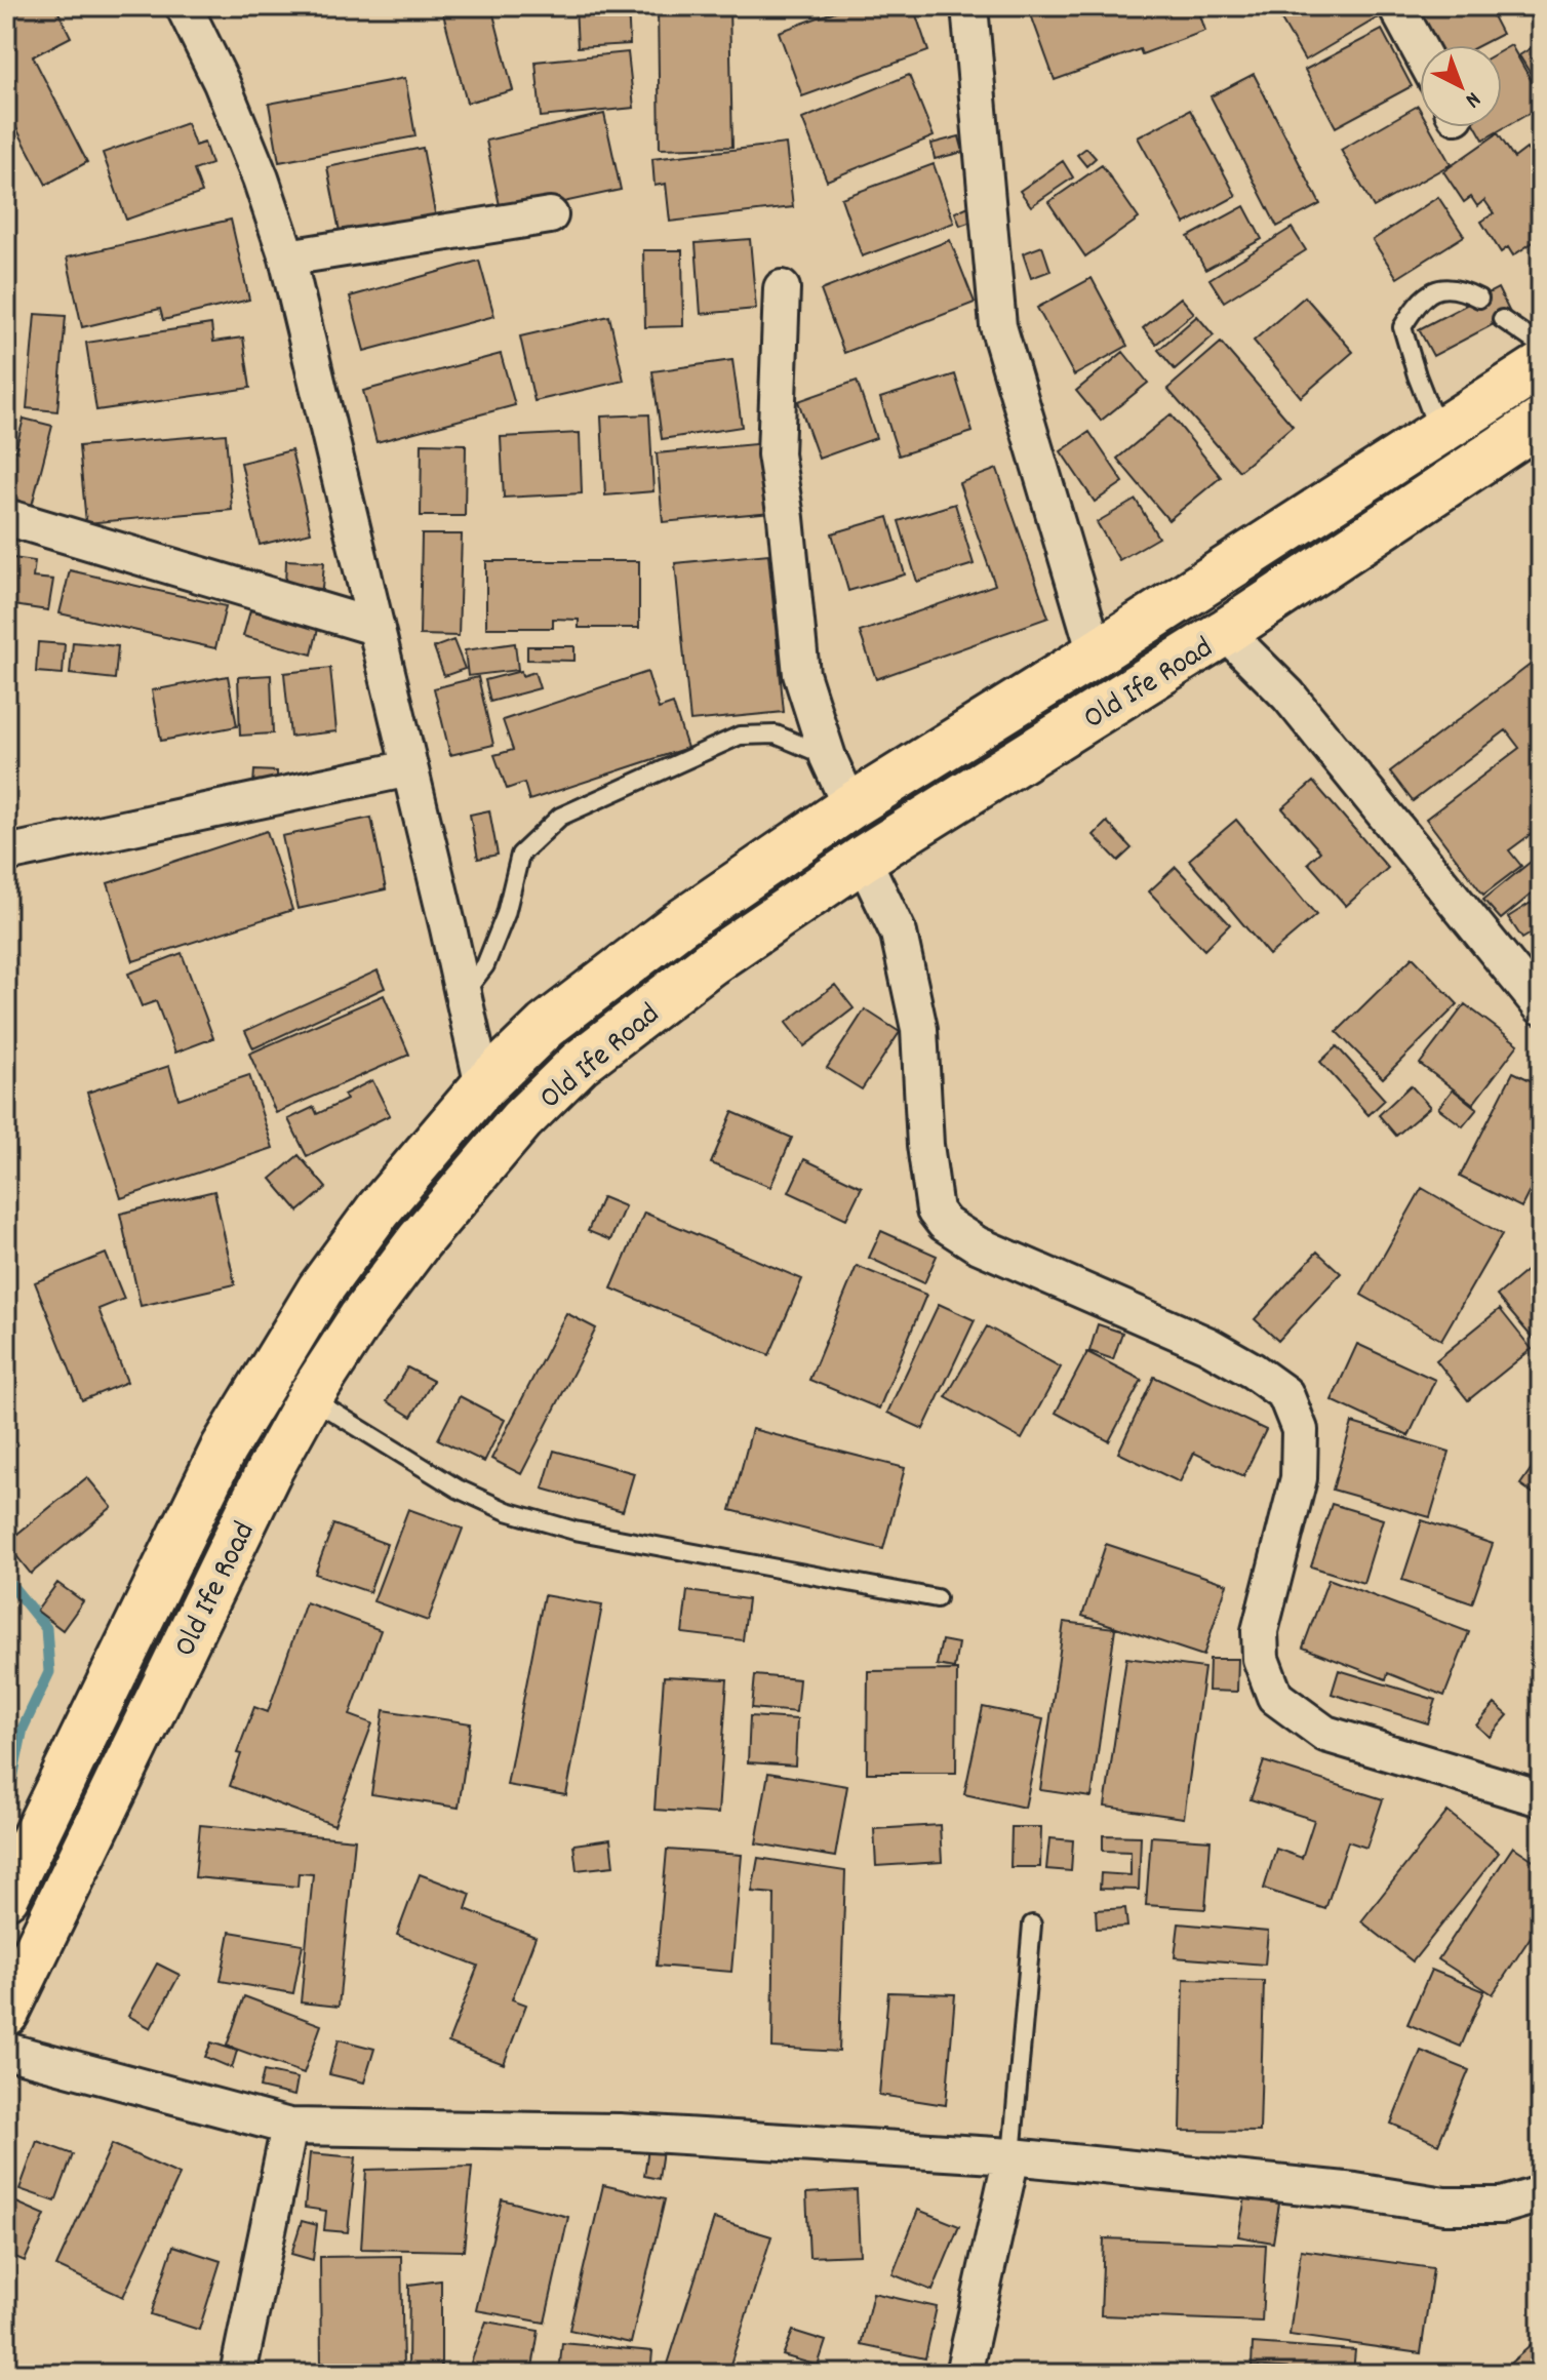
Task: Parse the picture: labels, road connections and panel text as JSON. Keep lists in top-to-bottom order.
{
  "streets": {
    "main road": ["Old Ife Road"]
  },
  "north": "bottom right"
}
